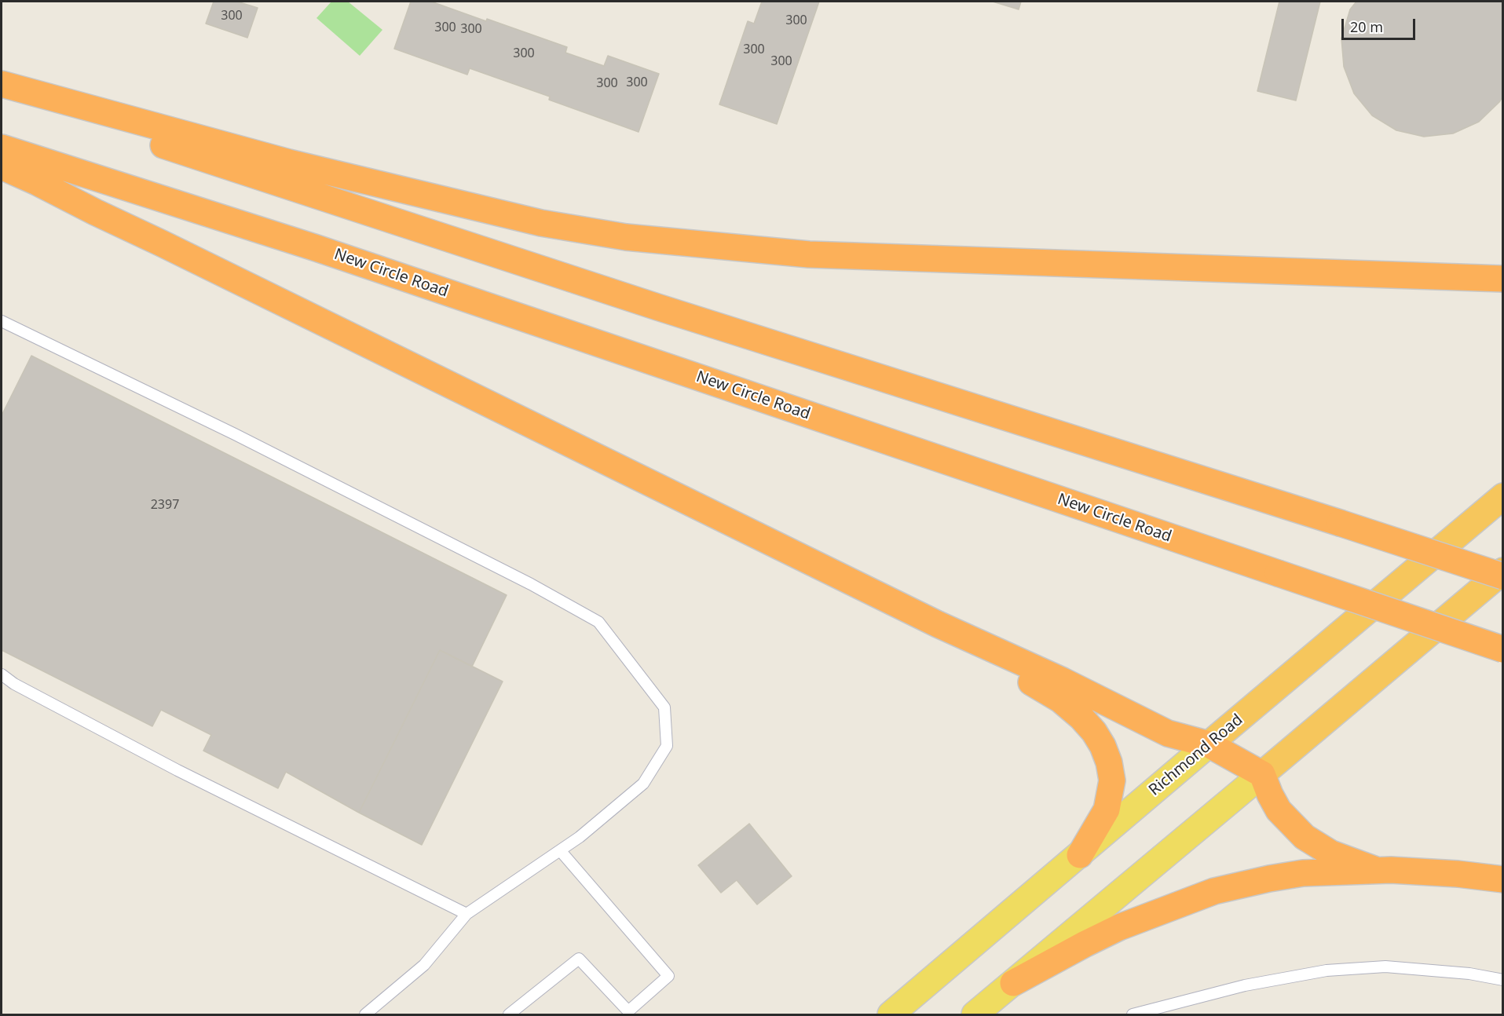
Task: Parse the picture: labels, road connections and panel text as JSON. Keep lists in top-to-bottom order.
{
  "streets": {
    "highway": ["New Circle Road", "Richmond Road"]
  },
  "house_numbers": [
    "300",
    "300",
    "300",
    "300",
    "300",
    "300",
    "300",
    "300",
    "300",
    "2397"
  ],
  "scale_bar": "20 m"
}
